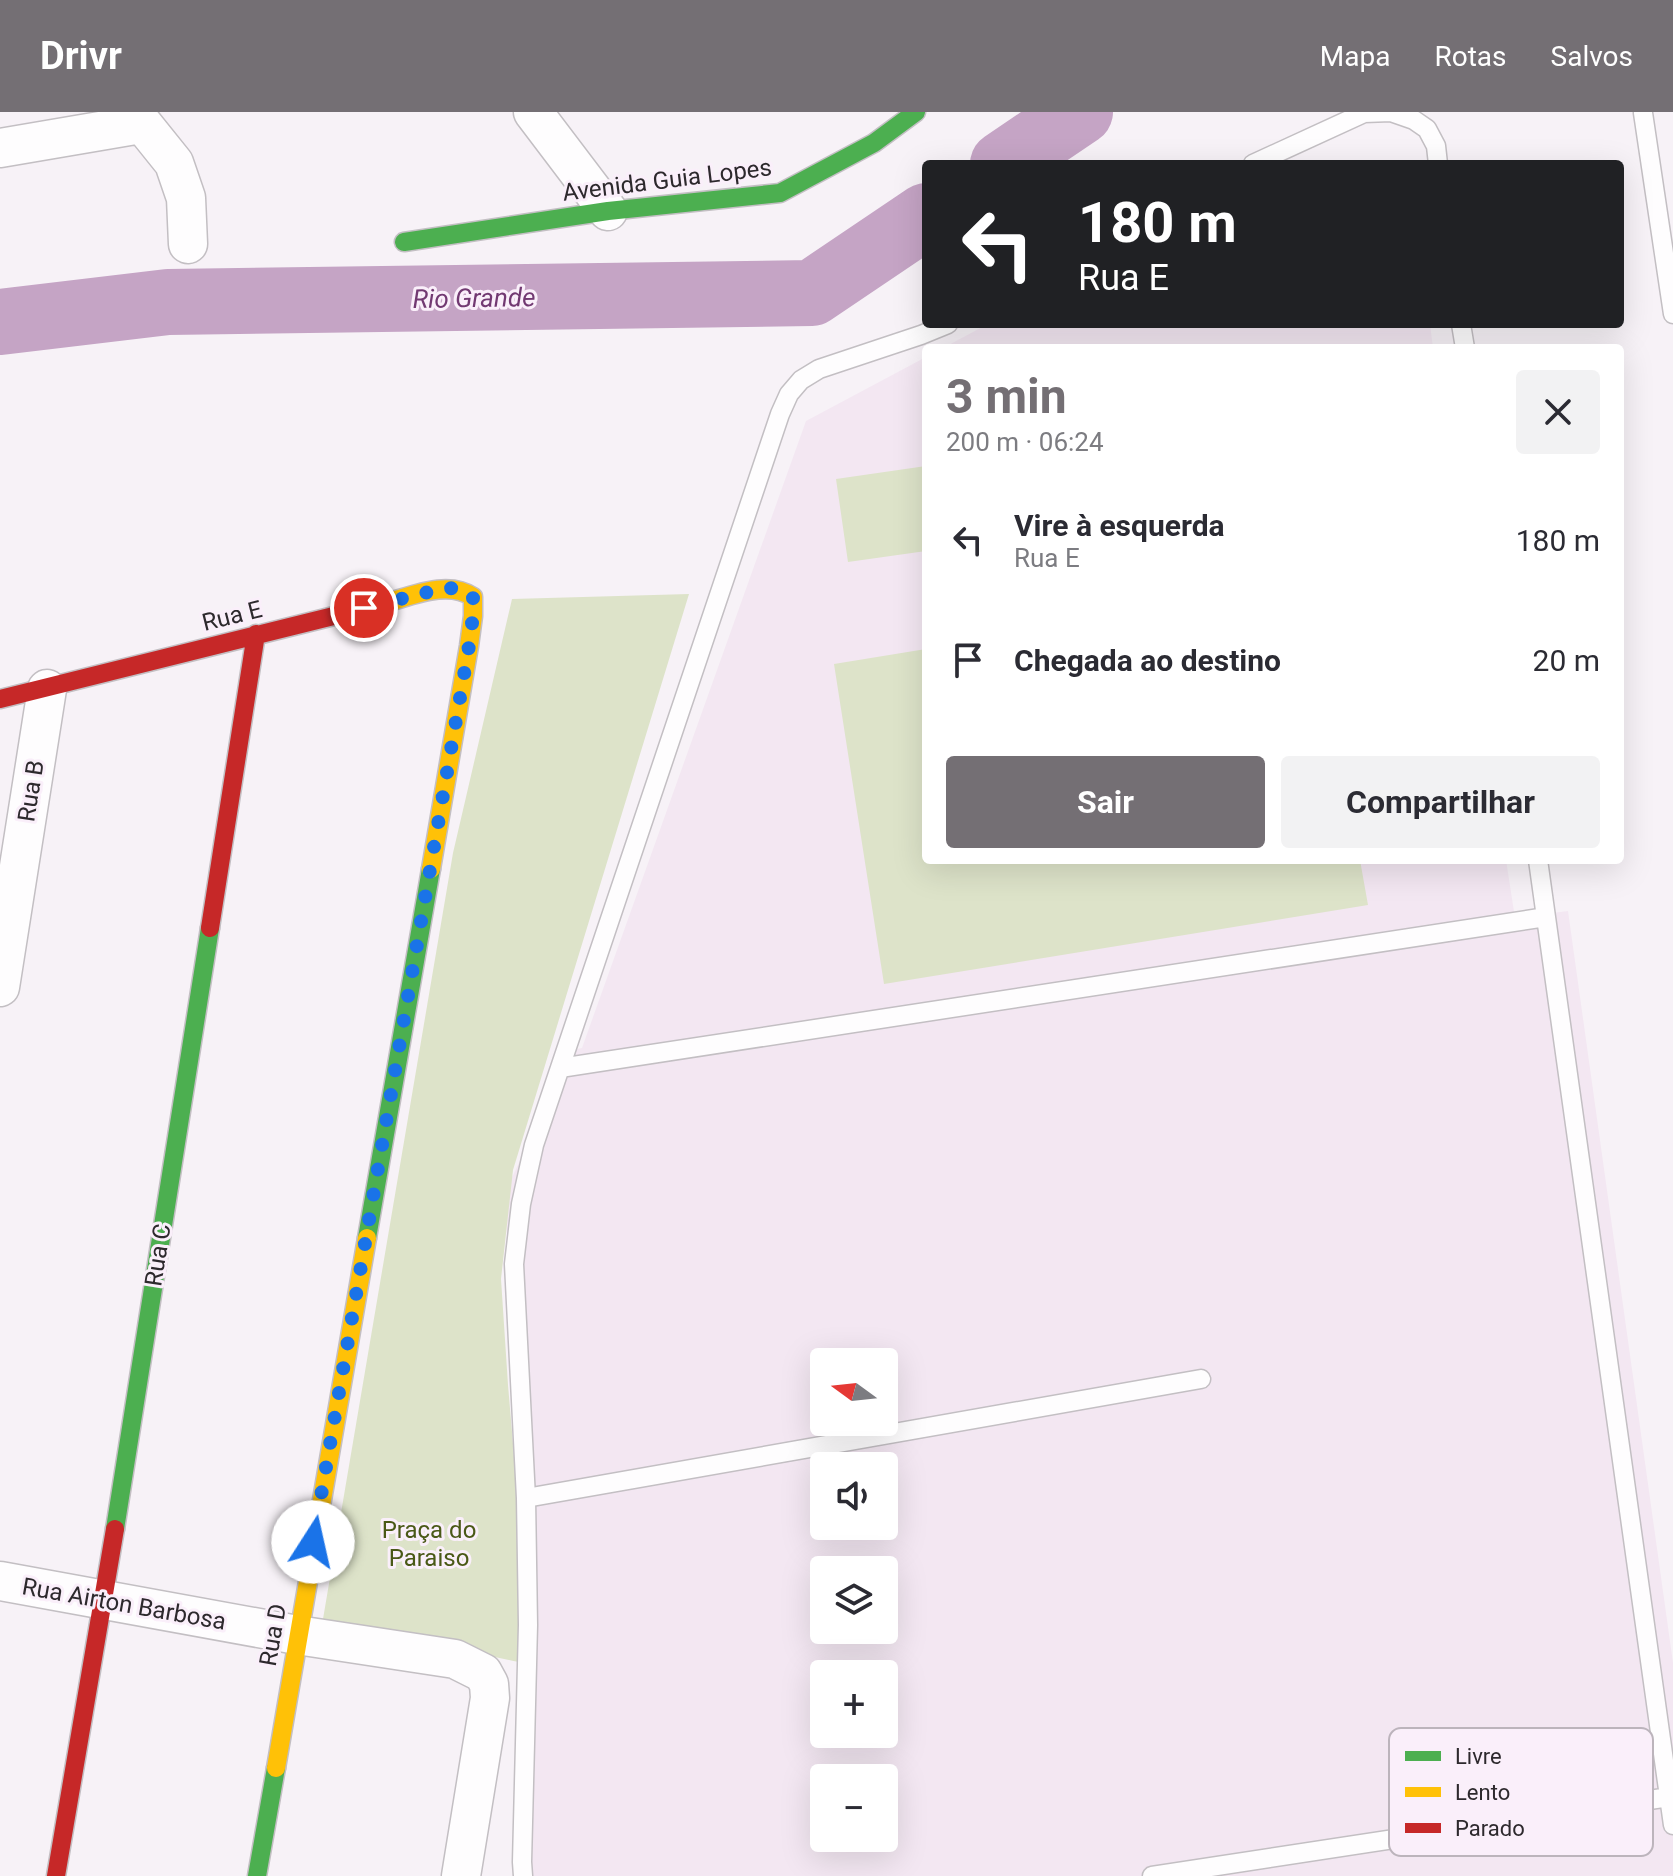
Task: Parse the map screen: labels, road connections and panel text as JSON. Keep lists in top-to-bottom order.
{
  "streets": {
    "street": [
      "Avenida Guia Lopes",
      "Rua E",
      "Rua B",
      "Rua C",
      "Rua Airton Barbosa",
      "Rua D"
    ]
  },
  "crossings": [
    ["Rua E", "Rua B"],
    ["Rua E", "Rua C"],
    ["Rua E", "Rua D"],
    ["Rua C", "Rua Airton Barbosa"],
    ["Rua Airton Barbosa", "Rua D"]
  ],
  "water": ["Rio Grande"],
  "parks": ["Praça do Paraiso"],
  "legend": ["Livre", "Lento", "Parado"],
  "north": "left",
  "page": {
    "header": "Drivr",
    "nav": ["Mapa", "Rotas", "Salvos"],
    "turn": ["180 m", "Rua E"],
    "heading": ["3 min", "200 m · 06:24"],
    "list": [
      {
        "name": "Vire à esquerda",
        "note": "Rua E",
        "value": "180 m"
      },
      {
        "name": "Chegada ao destino",
        "value": "20 m"
      }
    ],
    "buttons": ["Sair", "Compartilhar"],
    "map_buttons": ["+", "−"]
  }
}
